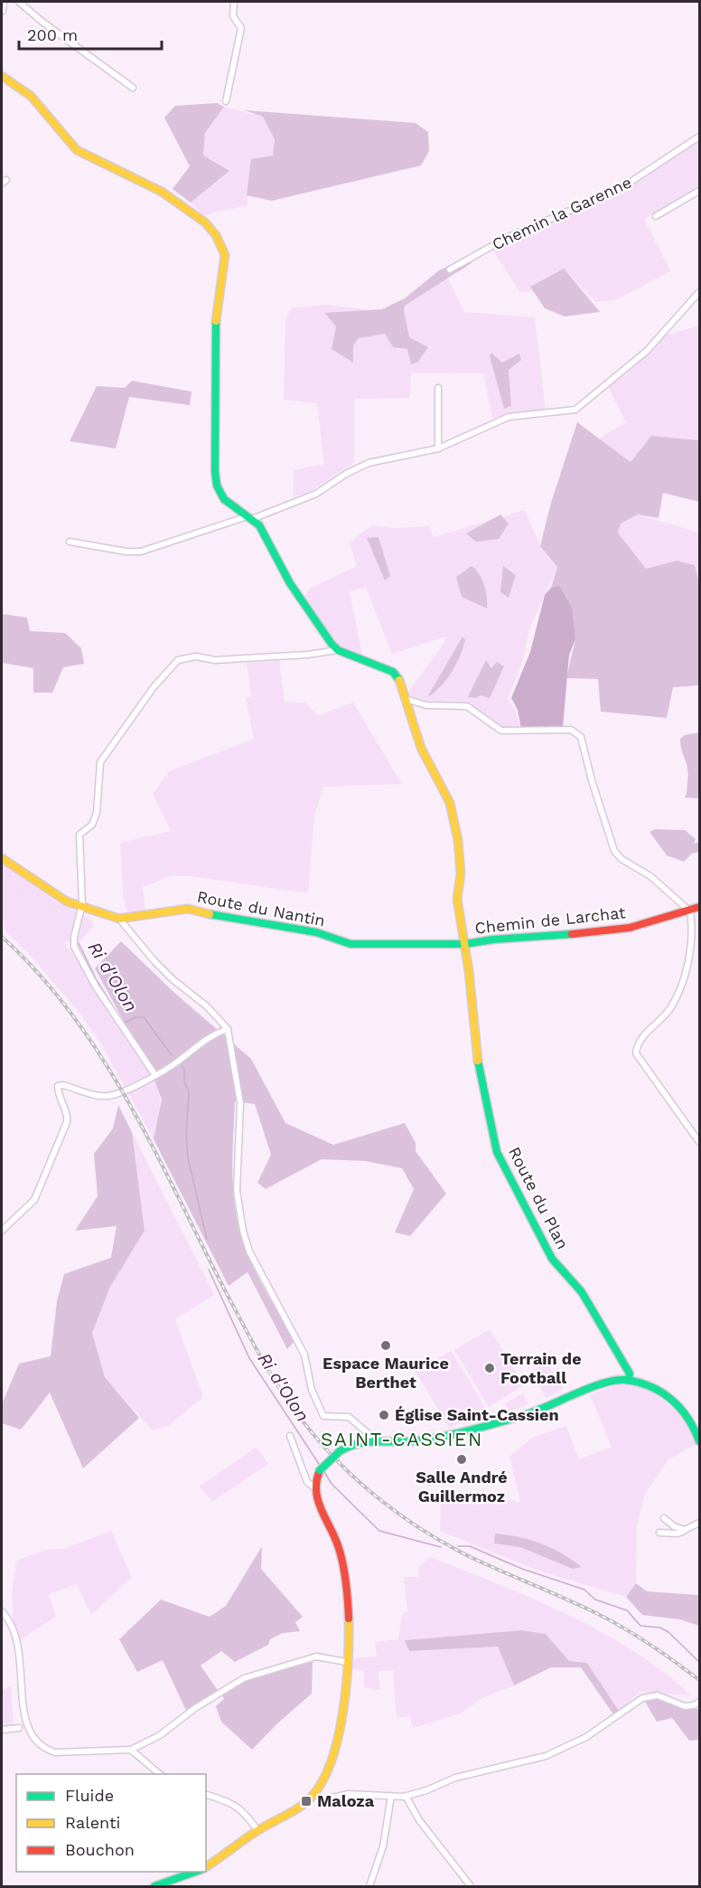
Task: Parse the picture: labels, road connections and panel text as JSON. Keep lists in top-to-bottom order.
{
  "streets": {
    "street": [
      "Chemin la Garenne",
      "Route du Nantin",
      "Chemin de Larchat",
      "Route du Plan"
    ]
  },
  "crossings": [
    ["Route du Nantin", "Chemin de Larchat"],
    ["Route du Nantin", "Route du Plan"],
    ["Chemin de Larchat", "Route du Plan"]
  ],
  "districts": ["SAINT-CASSIEN"],
  "water": ["Ri d'Olon"],
  "places": {
    "other": [
      "Espace Maurice Berthet",
      "Terrain de Football",
      "Église Saint-Cassien",
      "Salle André Guillermoz"
    ],
    "transit": ["Maloza"]
  },
  "legend": ["Fluide", "Ralenti", "Bouchon"],
  "scale_bar": "200 m"
}
